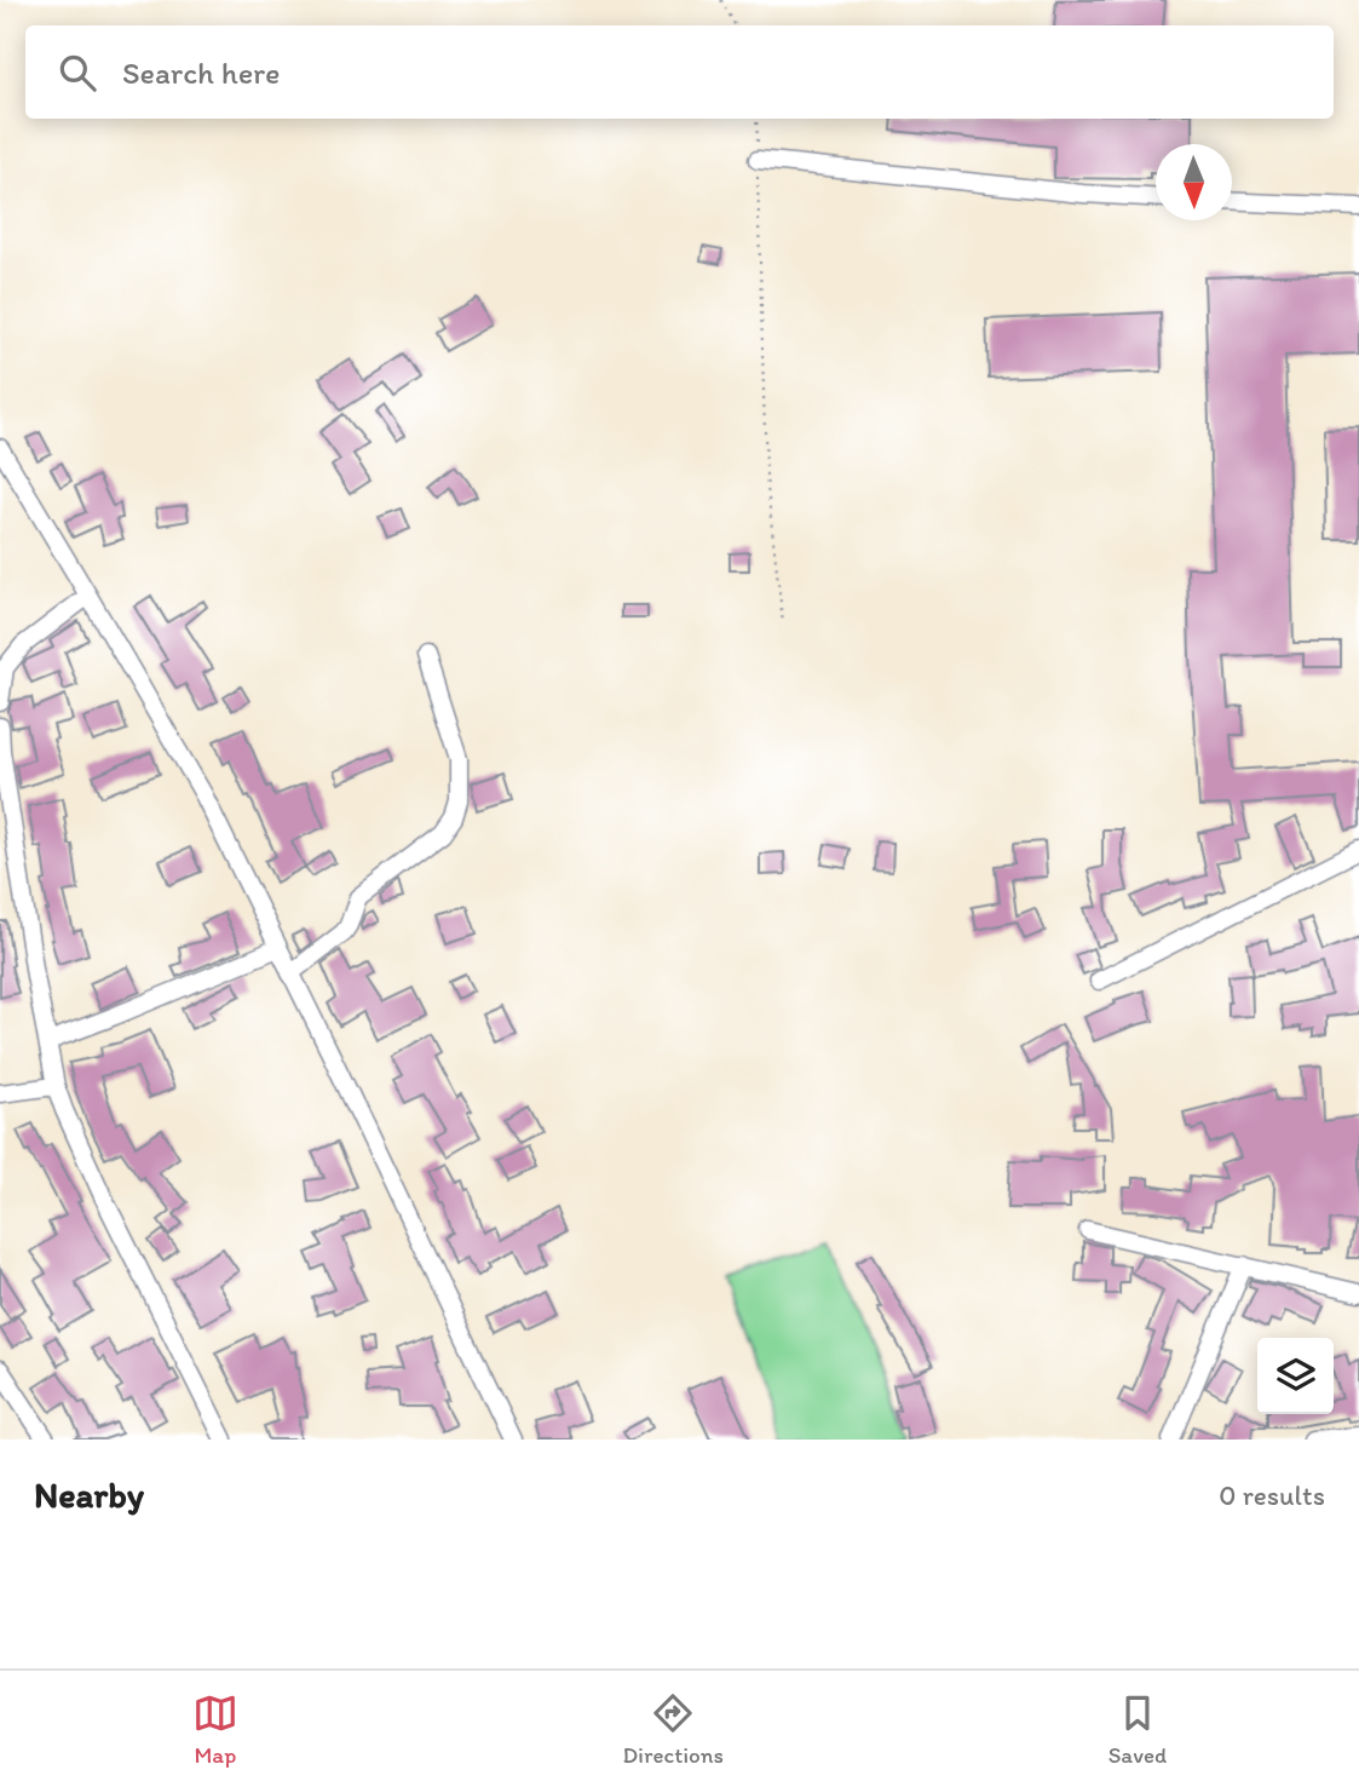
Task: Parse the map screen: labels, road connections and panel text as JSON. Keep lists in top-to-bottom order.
{
  "north": "bottom",
  "page": {
    "search": "Search here",
    "heading": ["Nearby", "0 results"],
    "nav": ["Map", "Directions", "Saved"]
  }
}
